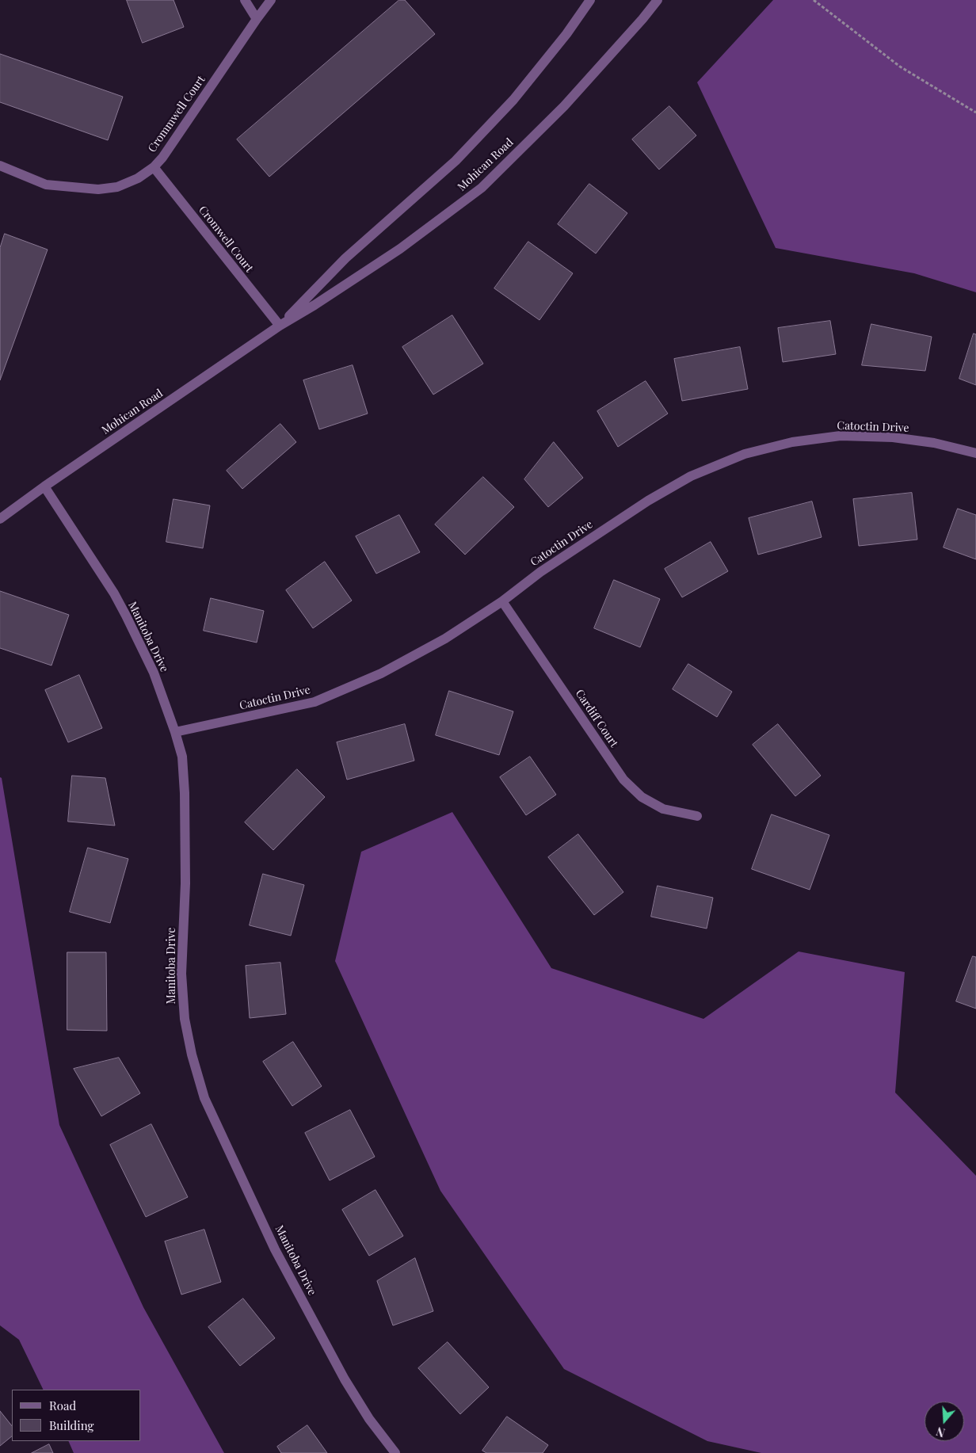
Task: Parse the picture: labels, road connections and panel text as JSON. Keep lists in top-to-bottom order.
{
  "streets": {
    "street": [
      "Crommwell Court",
      "Mohican Road",
      "Cromwell Court",
      "Catoctin Drive",
      "Manitoba Drive",
      "Cardiff Court"
    ]
  },
  "crossings": [
    ["Crommwell Court", "Cromwell Court"],
    ["Mohican Road", "Cromwell Court"],
    ["Mohican Road", "Manitoba Drive"],
    ["Catoctin Drive", "Manitoba Drive"],
    ["Catoctin Drive", "Cardiff Court"]
  ],
  "legend": ["Road", "Building"],
  "north": "bottom"
}
